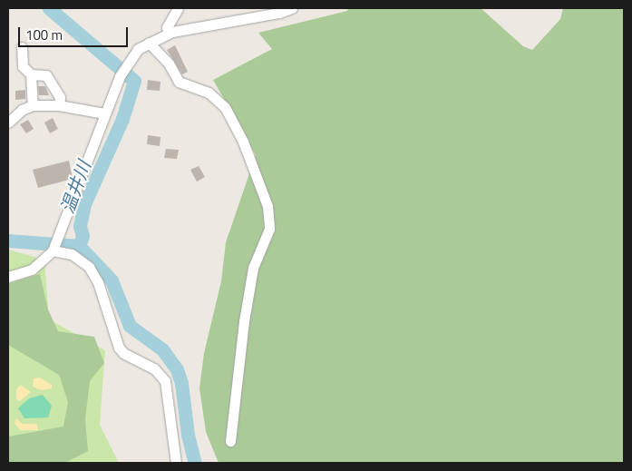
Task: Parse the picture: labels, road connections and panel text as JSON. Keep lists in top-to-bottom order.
{
  "water": ["温井川"],
  "scale_bar": "100 m"
}
